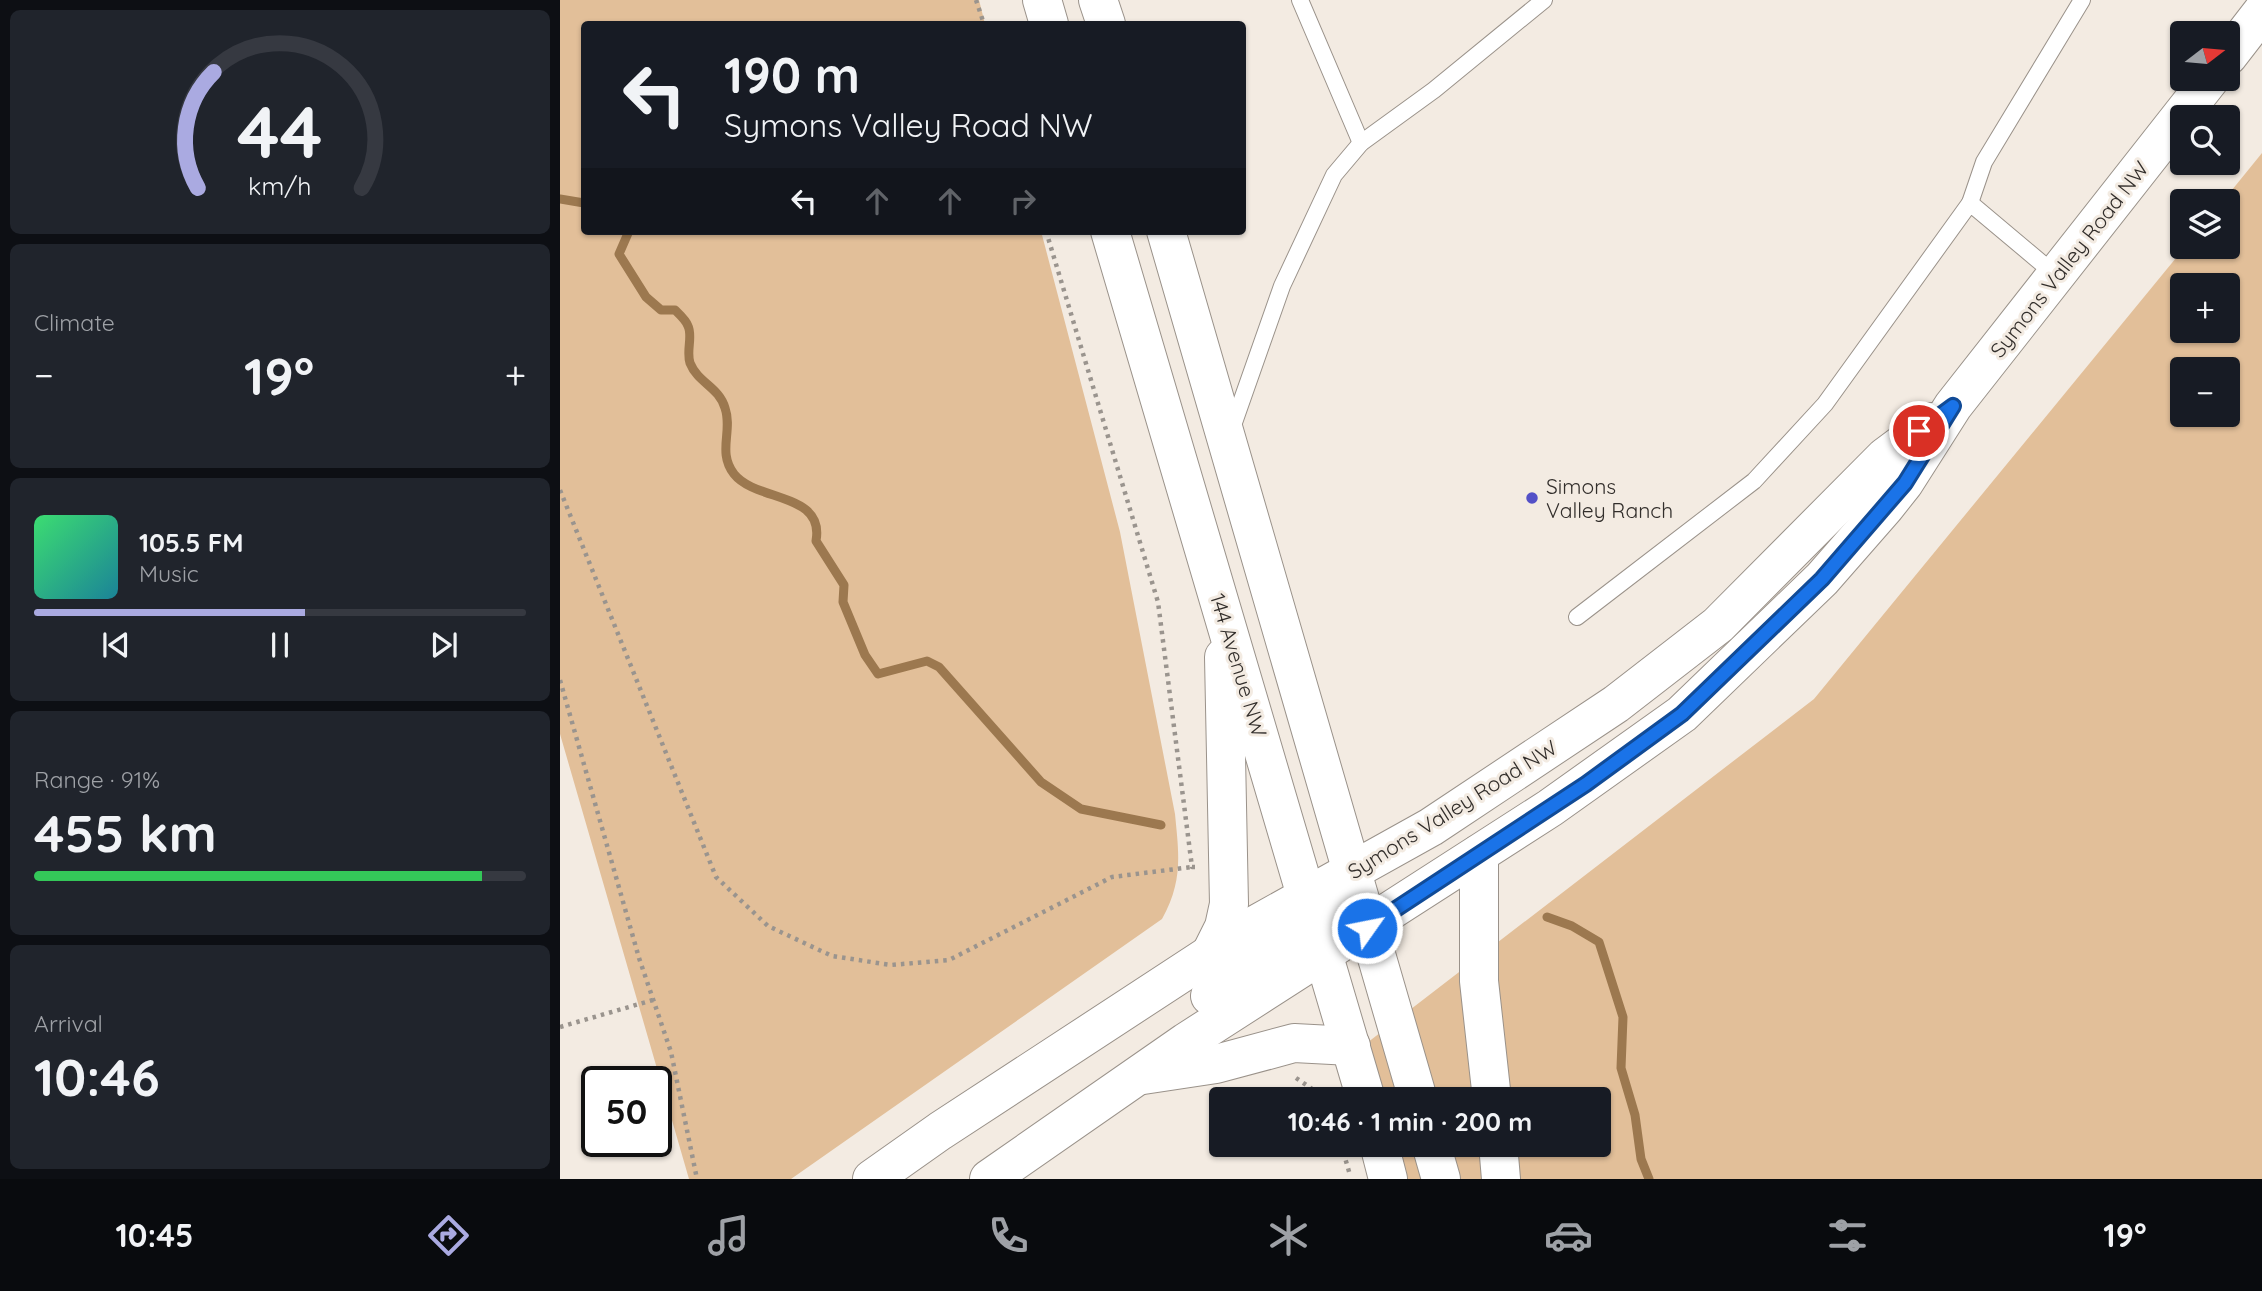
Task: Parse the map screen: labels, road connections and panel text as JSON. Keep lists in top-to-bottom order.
{
  "streets": {
    "main road": ["Symons Valley Road NW", "144 Avenue NW"]
  },
  "crossings": [
    ["Symons Valley Road NW", "144 Avenue NW"]
  ],
  "places": ["Simons Valley Ranch"],
  "north": "right",
  "page": {
    "map_buttons": ["+", "−"],
    "turn": ["190 m", "Symons Valley Road NW"],
    "tile": [
      "Climate",
      ["Range · 91%", "455 km"],
      ["Arrival", "10:46"]
    ],
    "heat": ["−", "19°", "+"],
    "song": ["105.5 FM", "Music"],
    "limit": "50",
    "trip": "10:46 · 1 min · 200 m",
    "tabs": ["10:45", "19°"],
    "gauge": ["44", "km/h"]
  }
}
